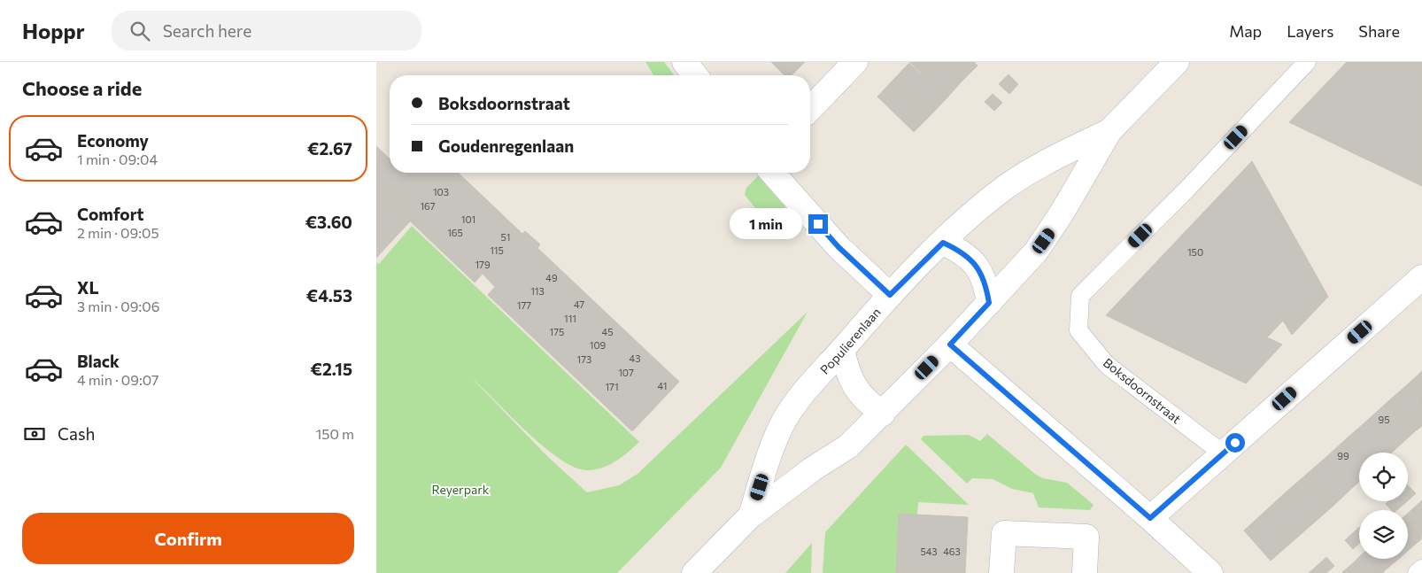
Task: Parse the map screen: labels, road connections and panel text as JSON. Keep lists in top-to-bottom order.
{
  "streets": {
    "street": ["Populierenlaan"],
    "lane": ["Boksdoornstraat"]
  },
  "parks": ["Reyerpark"],
  "house_numbers": [
    "103",
    "167",
    "101",
    "165",
    "51",
    "115",
    "150",
    "179",
    "49",
    "113",
    "47",
    "177",
    "111",
    "175",
    "45",
    "109",
    "43",
    "173",
    "107",
    "41",
    "171",
    "95",
    "99",
    "543",
    "463"
  ],
  "page": {
    "header": "Hoppr",
    "search": "Search here",
    "nav": ["Map", "Layers", "Share"],
    "heading": "Choose a ride",
    "banner": ["Boksdoornstraat", "Goudenregenlaan"],
    "list": [
      {
        "name": "Economy",
        "note": "1 min · 09:04",
        "value": "€2.67"
      },
      {
        "name": "Comfort",
        "note": "2 min · 09:05",
        "value": "€3.60"
      },
      {
        "name": "XL",
        "note": "3 min · 09:06",
        "value": "€4.53"
      },
      {
        "name": "Black",
        "note": "4 min · 09:07",
        "value": "€2.15"
      }
    ],
    "bubble": "1 min",
    "pay": ["Cash", "150 m"],
    "buttons": "Confirm"
  }
}
